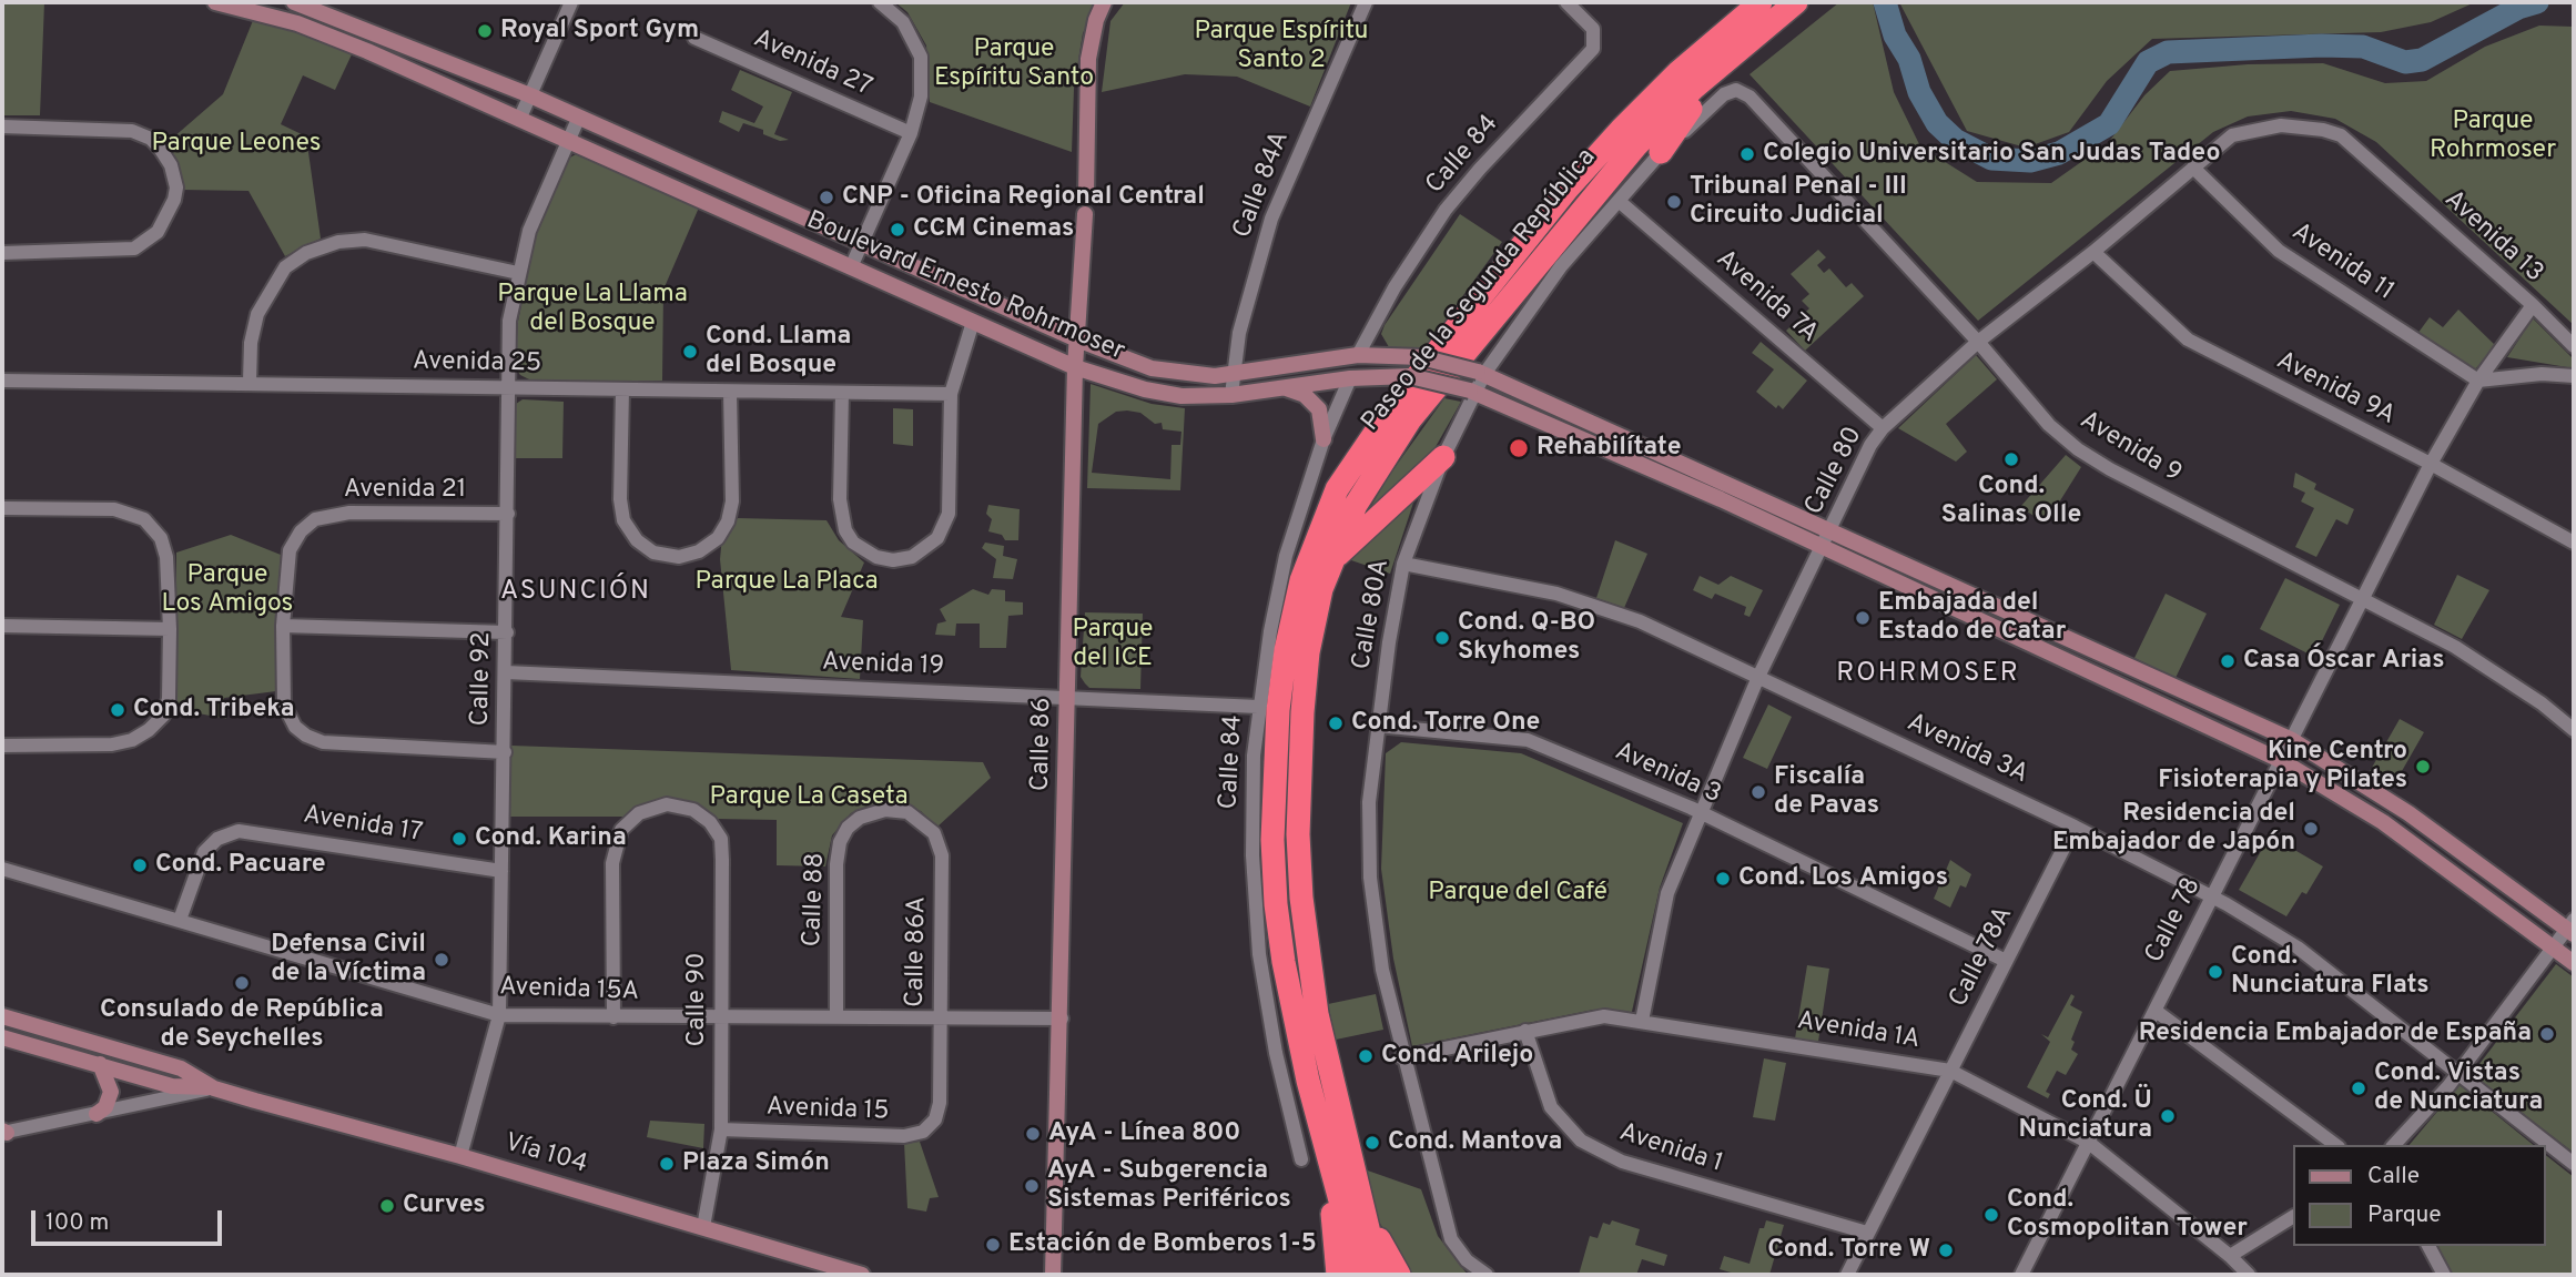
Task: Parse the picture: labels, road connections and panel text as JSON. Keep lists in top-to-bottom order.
{
  "streets": {
    "highway": ["Paseo de la Segunda República"],
    "main road": ["Boulevard Ernesto Rohrmoser", "Calle 86", "Vía 104"],
    "street": [
      "Avenida 27",
      "Calle 84",
      "Calle 84A",
      "Avenida 13",
      "Avenida 11",
      "Avenida 7A",
      "Avenida 25",
      "Avenida 9A",
      "Avenida 9",
      "Calle 80",
      "Avenida 21",
      "Calle 80A",
      "Avenida 19",
      "Calle 92",
      "Avenida 3A",
      "Avenida 3",
      "Avenida 17",
      "Calle 88",
      "Calle 78",
      "Calle 86A",
      "Calle 78A",
      "Avenida 15A",
      "Calle 90",
      "Avenida 1A",
      "Avenida 15",
      "Avenida 1"
    ]
  },
  "crossings": [
    ["Calle 84", "Boulevard Ernesto Rohrmoser"],
    ["Calle 84", "Avenida 19"],
    ["Calle 84A", "Boulevard Ernesto Rohrmoser"],
    ["Avenida 13", "Calle 80"],
    ["Avenida 13", "Calle 78"],
    ["Avenida 11", "Calle 80"],
    ["Avenida 11", "Calle 78"],
    ["Boulevard Ernesto Rohrmoser", "Calle 80"],
    ["Boulevard Ernesto Rohrmoser", "Calle 80A"],
    ["Boulevard Ernesto Rohrmoser", "Calle 92"],
    ["Boulevard Ernesto Rohrmoser", "Calle 86"],
    ["Boulevard Ernesto Rohrmoser", "Calle 78"],
    ["Avenida 7A", "Calle 80"],
    ["Avenida 7A", "Calle 80A"],
    ["Avenida 25", "Calle 92"],
    ["Avenida 9A", "Calle 80"],
    ["Avenida 9A", "Calle 78"],
    ["Avenida 9", "Calle 80"],
    ["Avenida 9", "Calle 80A"],
    ["Avenida 9", "Calle 78"],
    ["Calle 80", "Avenida 3A"],
    ["Calle 80", "Avenida 3"],
    ["Calle 80", "Avenida 1A"],
    ["Avenida 21", "Calle 92"],
    ["Calle 80A", "Avenida 3A"],
    ["Calle 80A", "Avenida 3"],
    ["Calle 80A", "Avenida 1A"],
    ["Avenida 19", "Calle 92"],
    ["Avenida 19", "Calle 86"],
    ["Calle 92", "Avenida 17"],
    ["Calle 92", "Avenida 15A"],
    ["Calle 92", "Vía 104"],
    ["Calle 86", "Avenida 15A"],
    ["Avenida 3A", "Calle 78"],
    ["Avenida 3A", "Calle 78A"],
    ["Avenida 3", "Calle 78A"],
    ["Avenida 17", "Avenida 15A"],
    ["Calle 88", "Calle 86A"],
    ["Calle 88", "Avenida 15A"],
    ["Calle 78", "Avenida 1A"],
    ["Calle 86A", "Avenida 15A"],
    ["Calle 86A", "Avenida 15"],
    ["Calle 78A", "Avenida 1A"],
    ["Calle 78A", "Avenida 1"],
    ["Avenida 15A", "Calle 90"],
    ["Calle 90", "Avenida 15"],
    ["Calle 90", "Vía 104"],
    ["Avenida 1A", "Avenida 1"]
  ],
  "districts": ["ASUNCIÓN", "ROHRMOSER"],
  "parks": [
    "Parque Espíritu Santo 2",
    "Parque Espíritu Santo",
    "Parque Rohrmoser",
    "Parque Leones",
    "Parque La Llama del Bosque",
    "Parque Los Amigos",
    "Parque La Placa",
    "Parque del ICE",
    "Parque La Caseta",
    "Parque del Café"
  ],
  "places": [
    "Royal Sport Gym",
    "Colegio Universitario San Judas Tadeo",
    "CNP - Oficina Regional Central",
    "Tribunal Penal - III Circuito Judicial",
    "CCM Cinemas",
    "Cond. Llama del Bosque",
    "Rehabilítate",
    "Cond. Salinas Olle",
    "Embajada del Estado de Catar",
    "Cond. Q-BO Skyhomes",
    "Casa Óscar Arias",
    "Cond. Tribeka",
    "Cond. Torre One",
    "Kine Centro Fisioterapia y Pilates",
    "Fiscalía de Pavas",
    "Residencia del Embajador de Japón",
    "Cond. Karina",
    "Cond. Pacuare",
    "Cond. Los Amigos",
    "Defensa Civil de la Víctima",
    "Cond. Nunciatura Flats",
    "Consulado de República de Seychelles",
    "Residencia Embajador de España",
    "Cond. Arilejo",
    "Cond. Vistas de Nunciatura",
    "Cond. Ü Nunciatura",
    "AyA - Línea 800",
    "Cond. Mantova",
    "Plaza Simón",
    "AyA - Subgerencia Sistemas Periféricos",
    "Curves",
    "Cond. Cosmopolitan Tower",
    "Estación de Bomberos 1-5",
    "Cond. Torre W"
  ],
  "legend": ["Calle", "Parque"],
  "scale_bar": "100 m"
}
